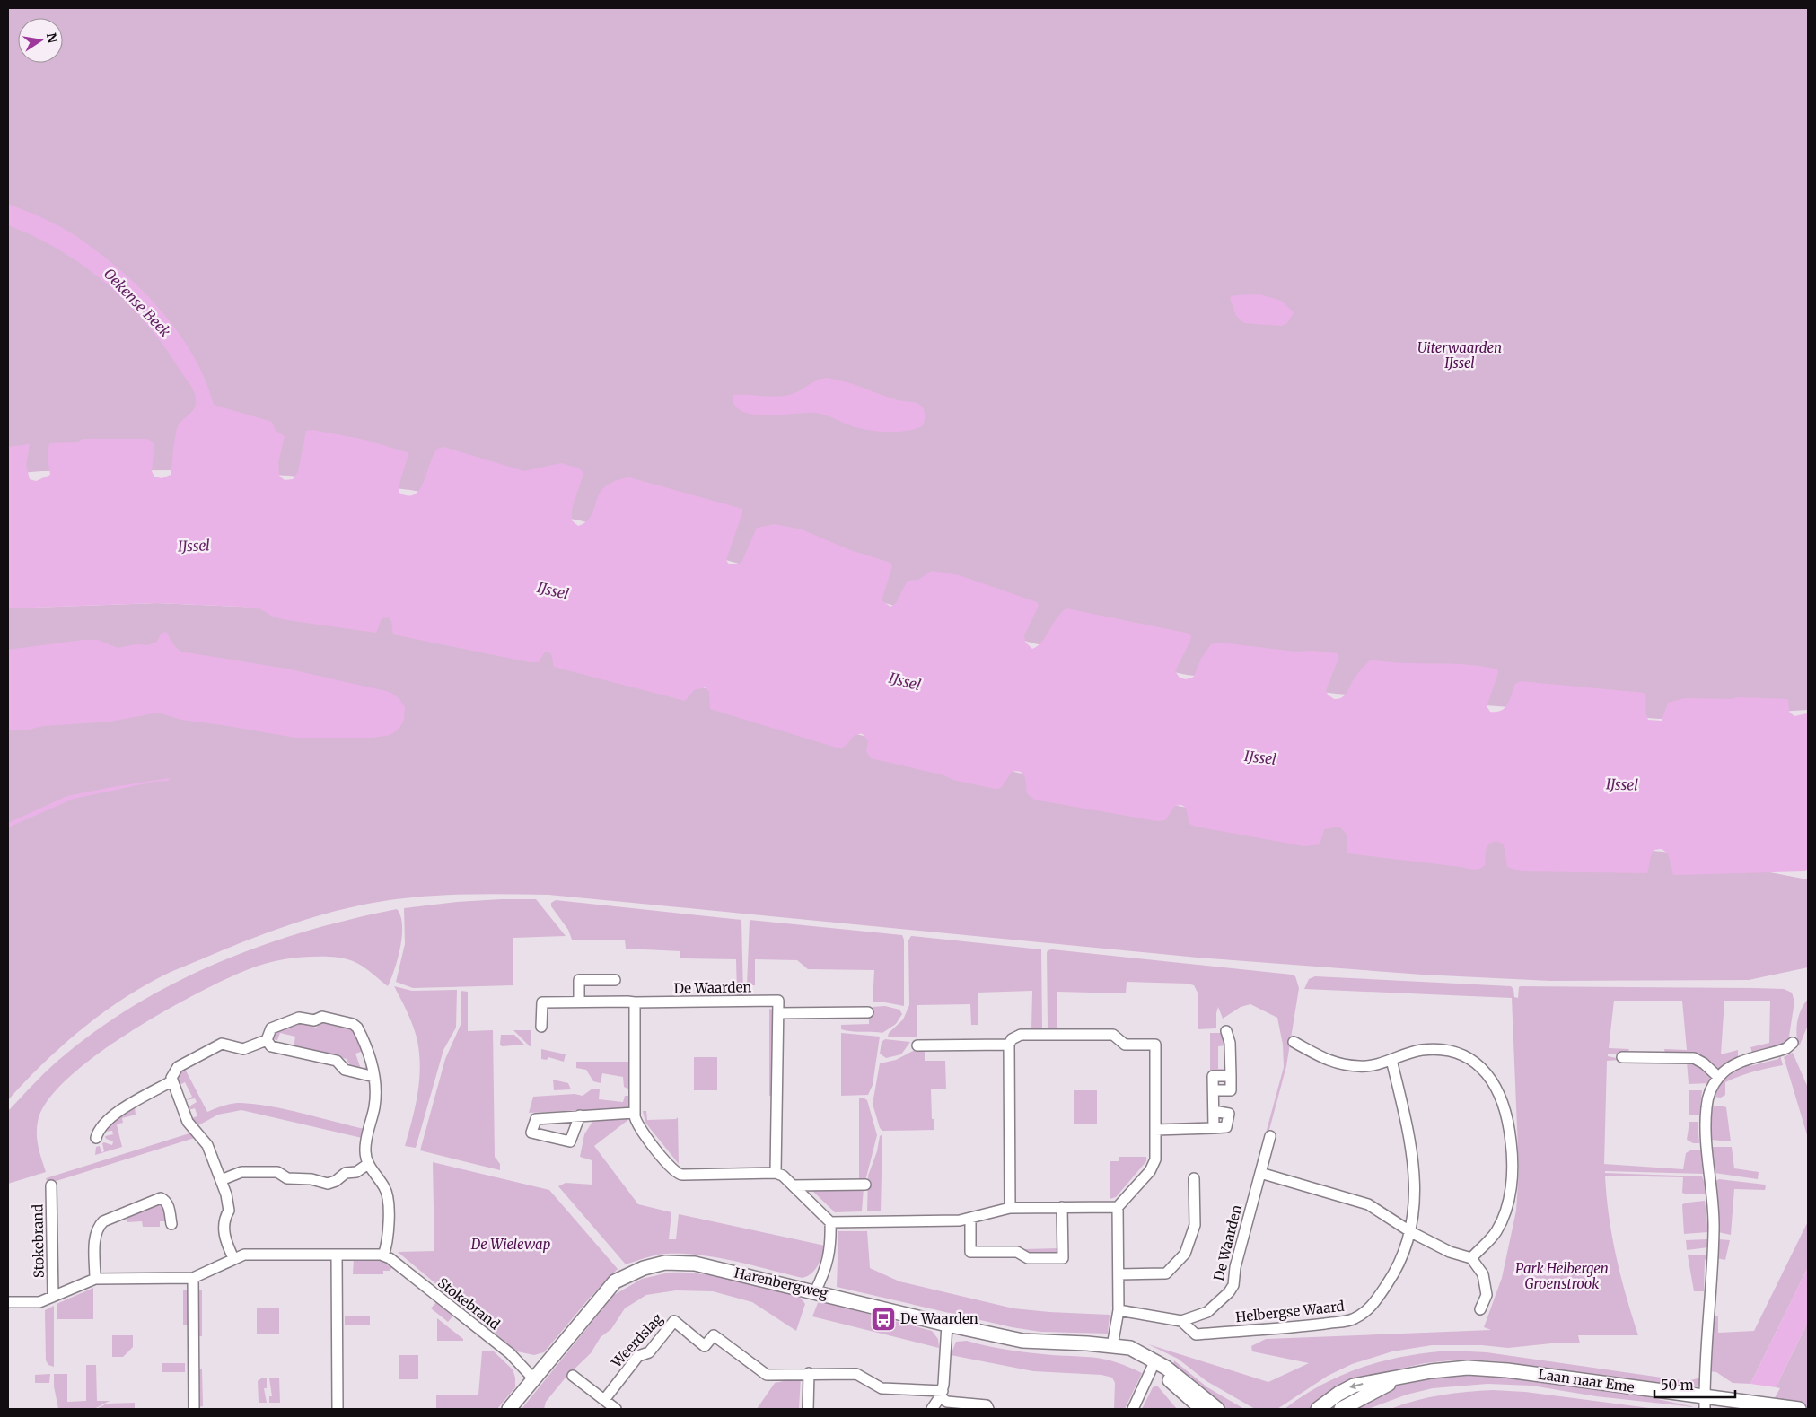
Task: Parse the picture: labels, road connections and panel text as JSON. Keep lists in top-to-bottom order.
{
  "streets": {
    "street": [
      "De Waarden",
      "Stokebrand",
      "Harenbergweg",
      "Helbergse Waard",
      "Weerdslag",
      "Laan naar Eme"
    ]
  },
  "crossings": [
    ["De Waarden", "Helbergse Waard"],
    ["Stokebrand", "Harenbergweg"]
  ],
  "water": ["Oekense Beek", "IJssel"],
  "parks": ["Uiterwaarden IJssel", "De Wielewap", "Park Helbergen Groenstrook"],
  "places": {
    "bus stop": ["De Waarden"]
  },
  "scale_bar": "50 m",
  "north": "right"
}
